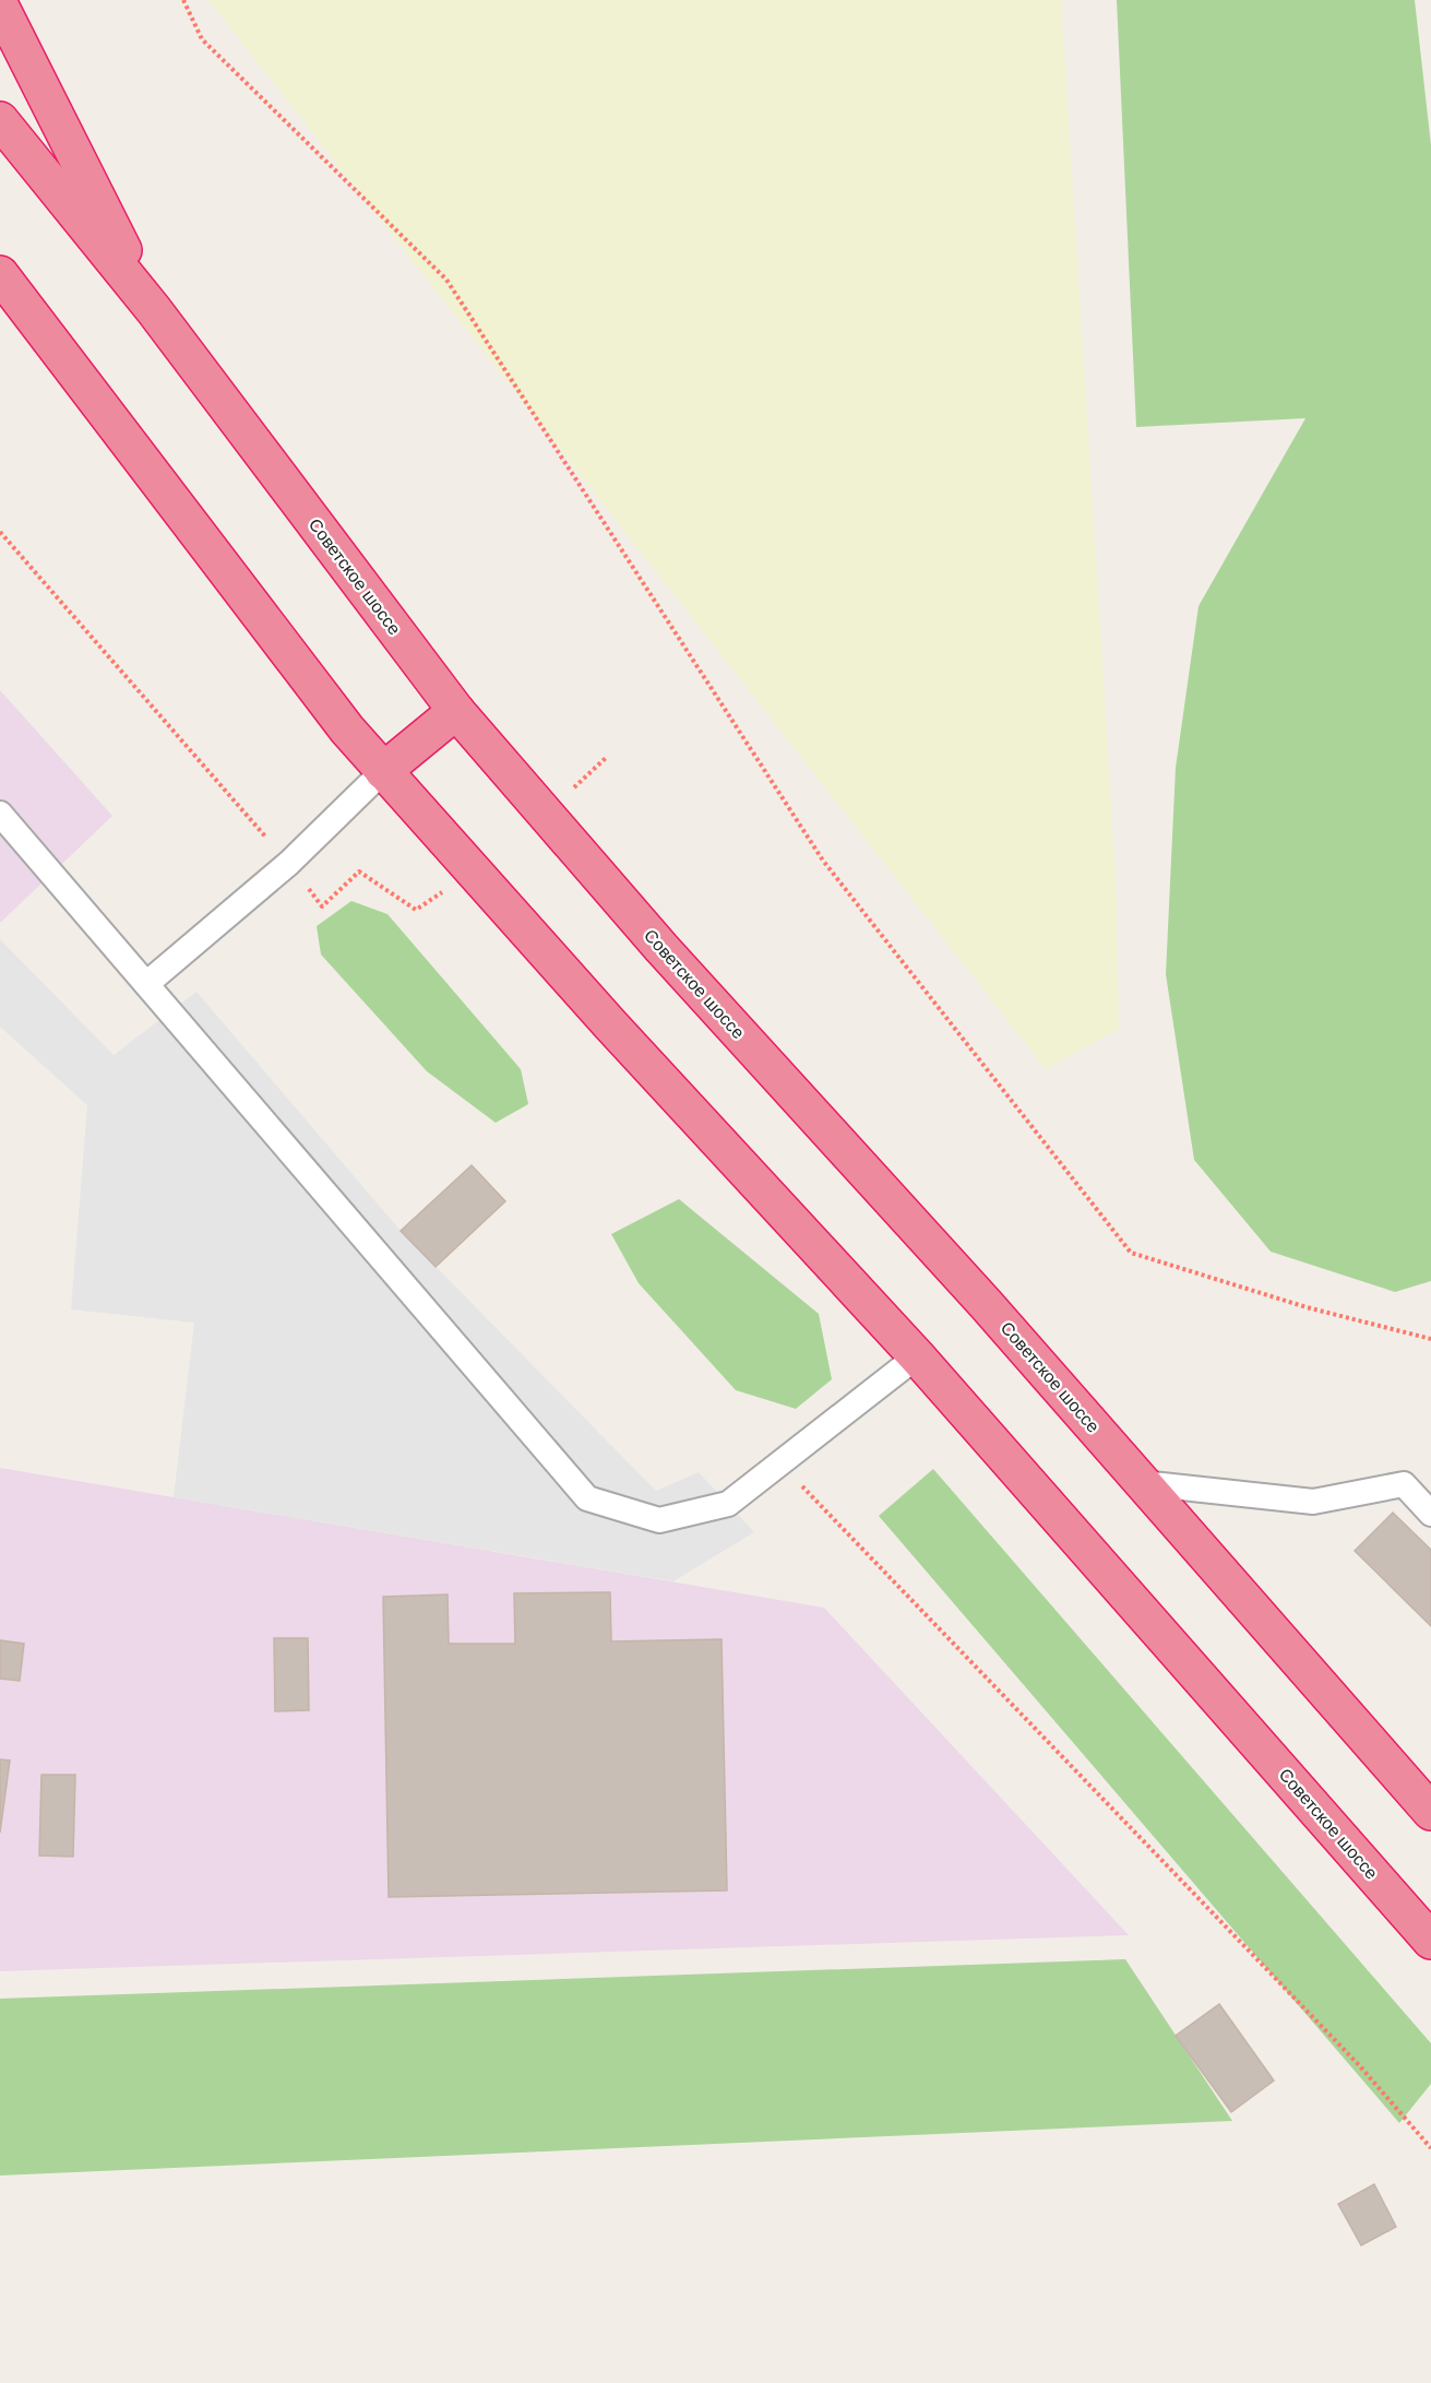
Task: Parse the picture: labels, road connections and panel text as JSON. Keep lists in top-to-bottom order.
{
  "streets": {
    "highway": ["Советское шоссе"]
  }
}
